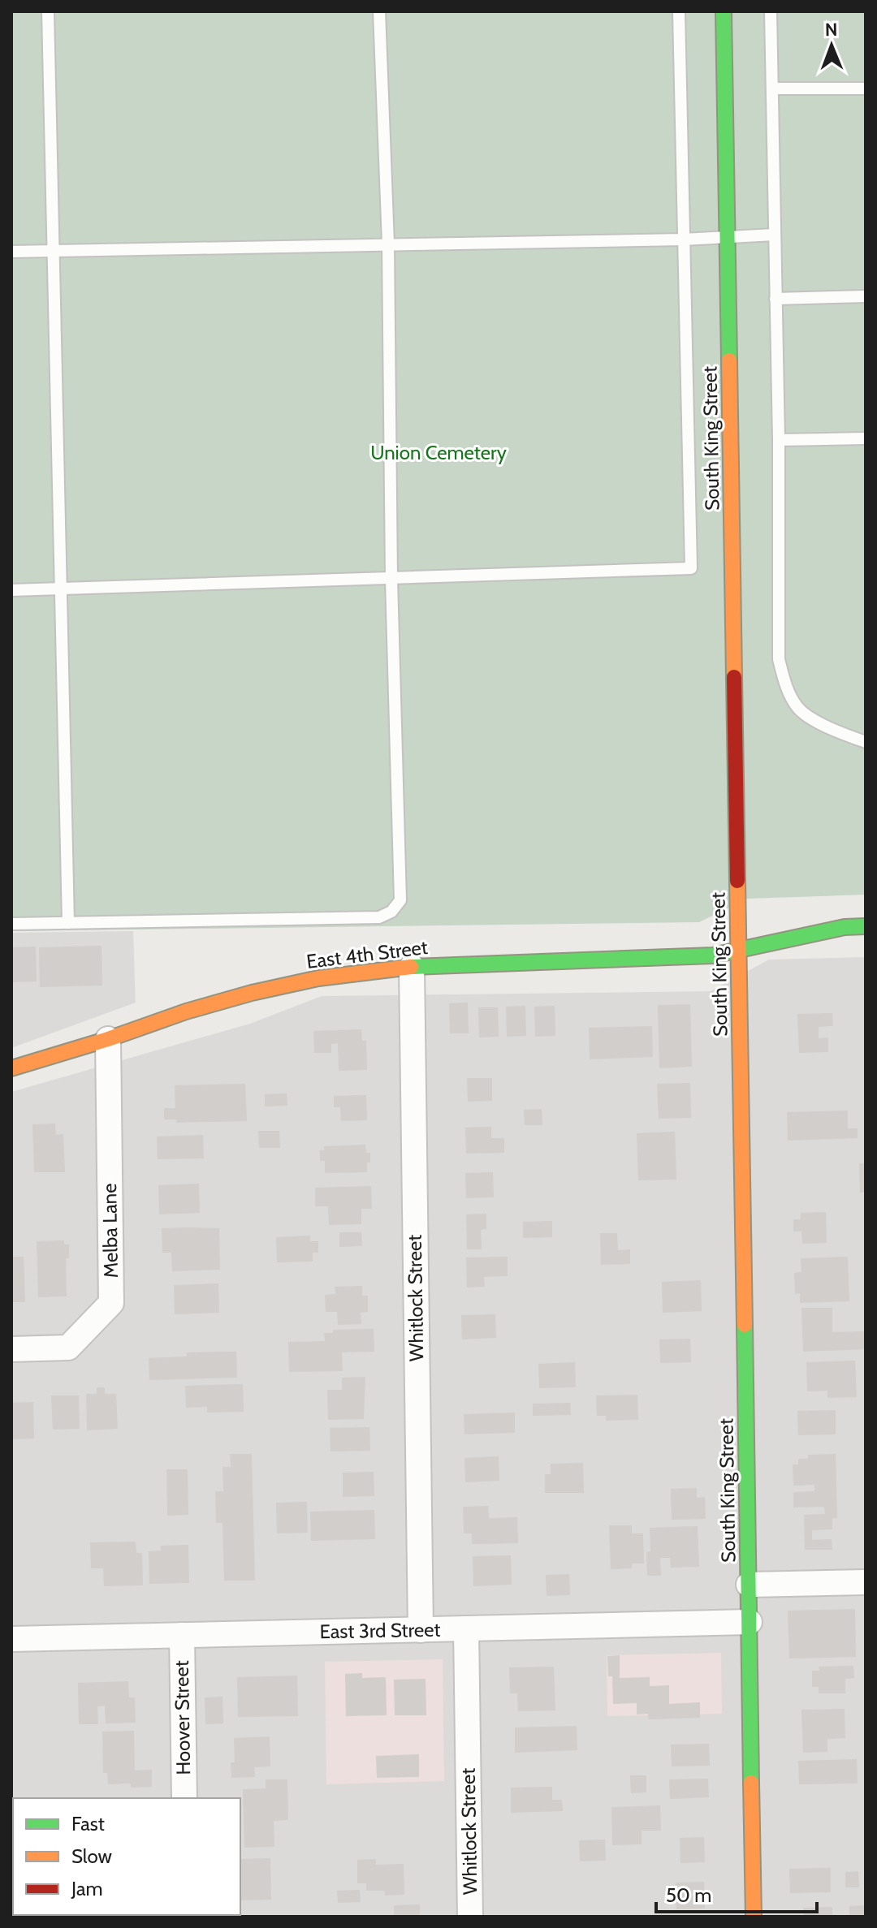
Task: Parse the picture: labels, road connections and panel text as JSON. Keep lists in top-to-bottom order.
{
  "streets": {
    "street": [
      "South King Street",
      "East 4th Street",
      "Melba Lane",
      "Whitlock Street",
      "East 3rd Street",
      "Hoover Street"
    ]
  },
  "crossings": [
    ["South King Street", "East 4th Street"],
    ["South King Street", "East 3rd Street"],
    ["East 4th Street", "Melba Lane"],
    ["East 4th Street", "Whitlock Street"],
    ["Whitlock Street", "East 3rd Street"],
    ["East 3rd Street", "Hoover Street"]
  ],
  "parks": ["Union Cemetery"],
  "legend": ["Fast", "Slow", "Jam"],
  "scale_bar": "50 m",
  "north": "top"
}
